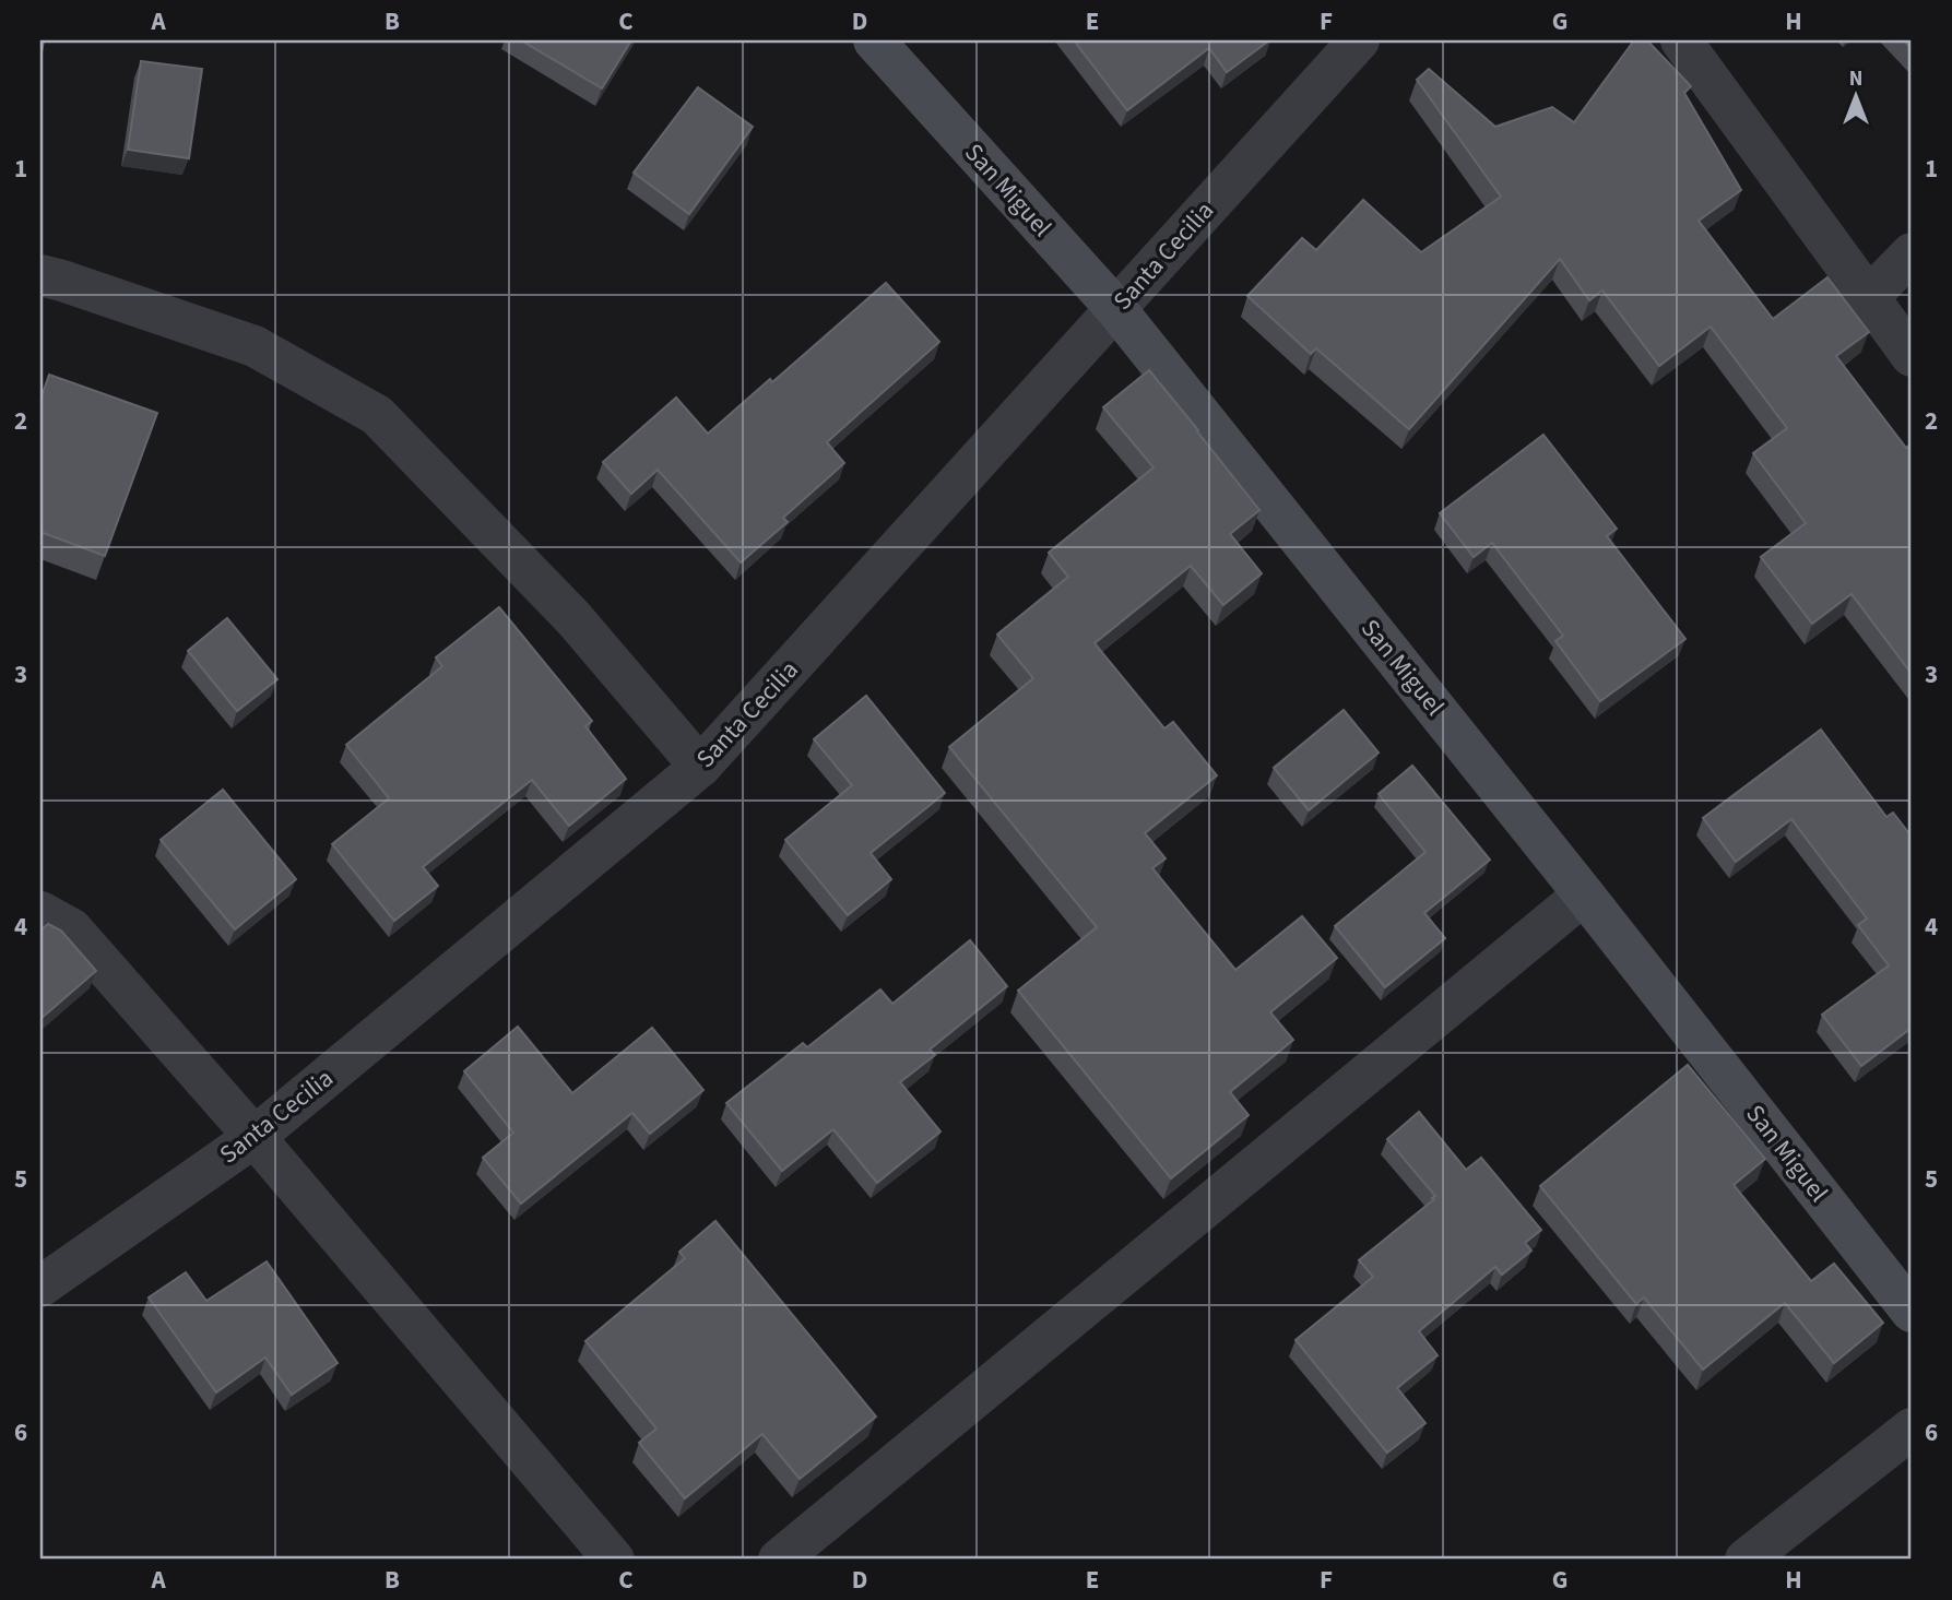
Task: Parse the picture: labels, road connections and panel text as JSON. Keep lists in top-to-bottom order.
{
  "streets": {
    "street": ["San Miguel", "Santa Cecilia"]
  },
  "crossings": [
    ["San Miguel", "Santa Cecilia"]
  ],
  "north": "top",
  "grid": {
    "columns": [
      "A",
      "B",
      "C",
      "D",
      "E",
      "F",
      "G",
      "H"
    ],
    "rows": [
      "1",
      "2",
      "3",
      "4",
      "5",
      "6"
    ]
  }
}
